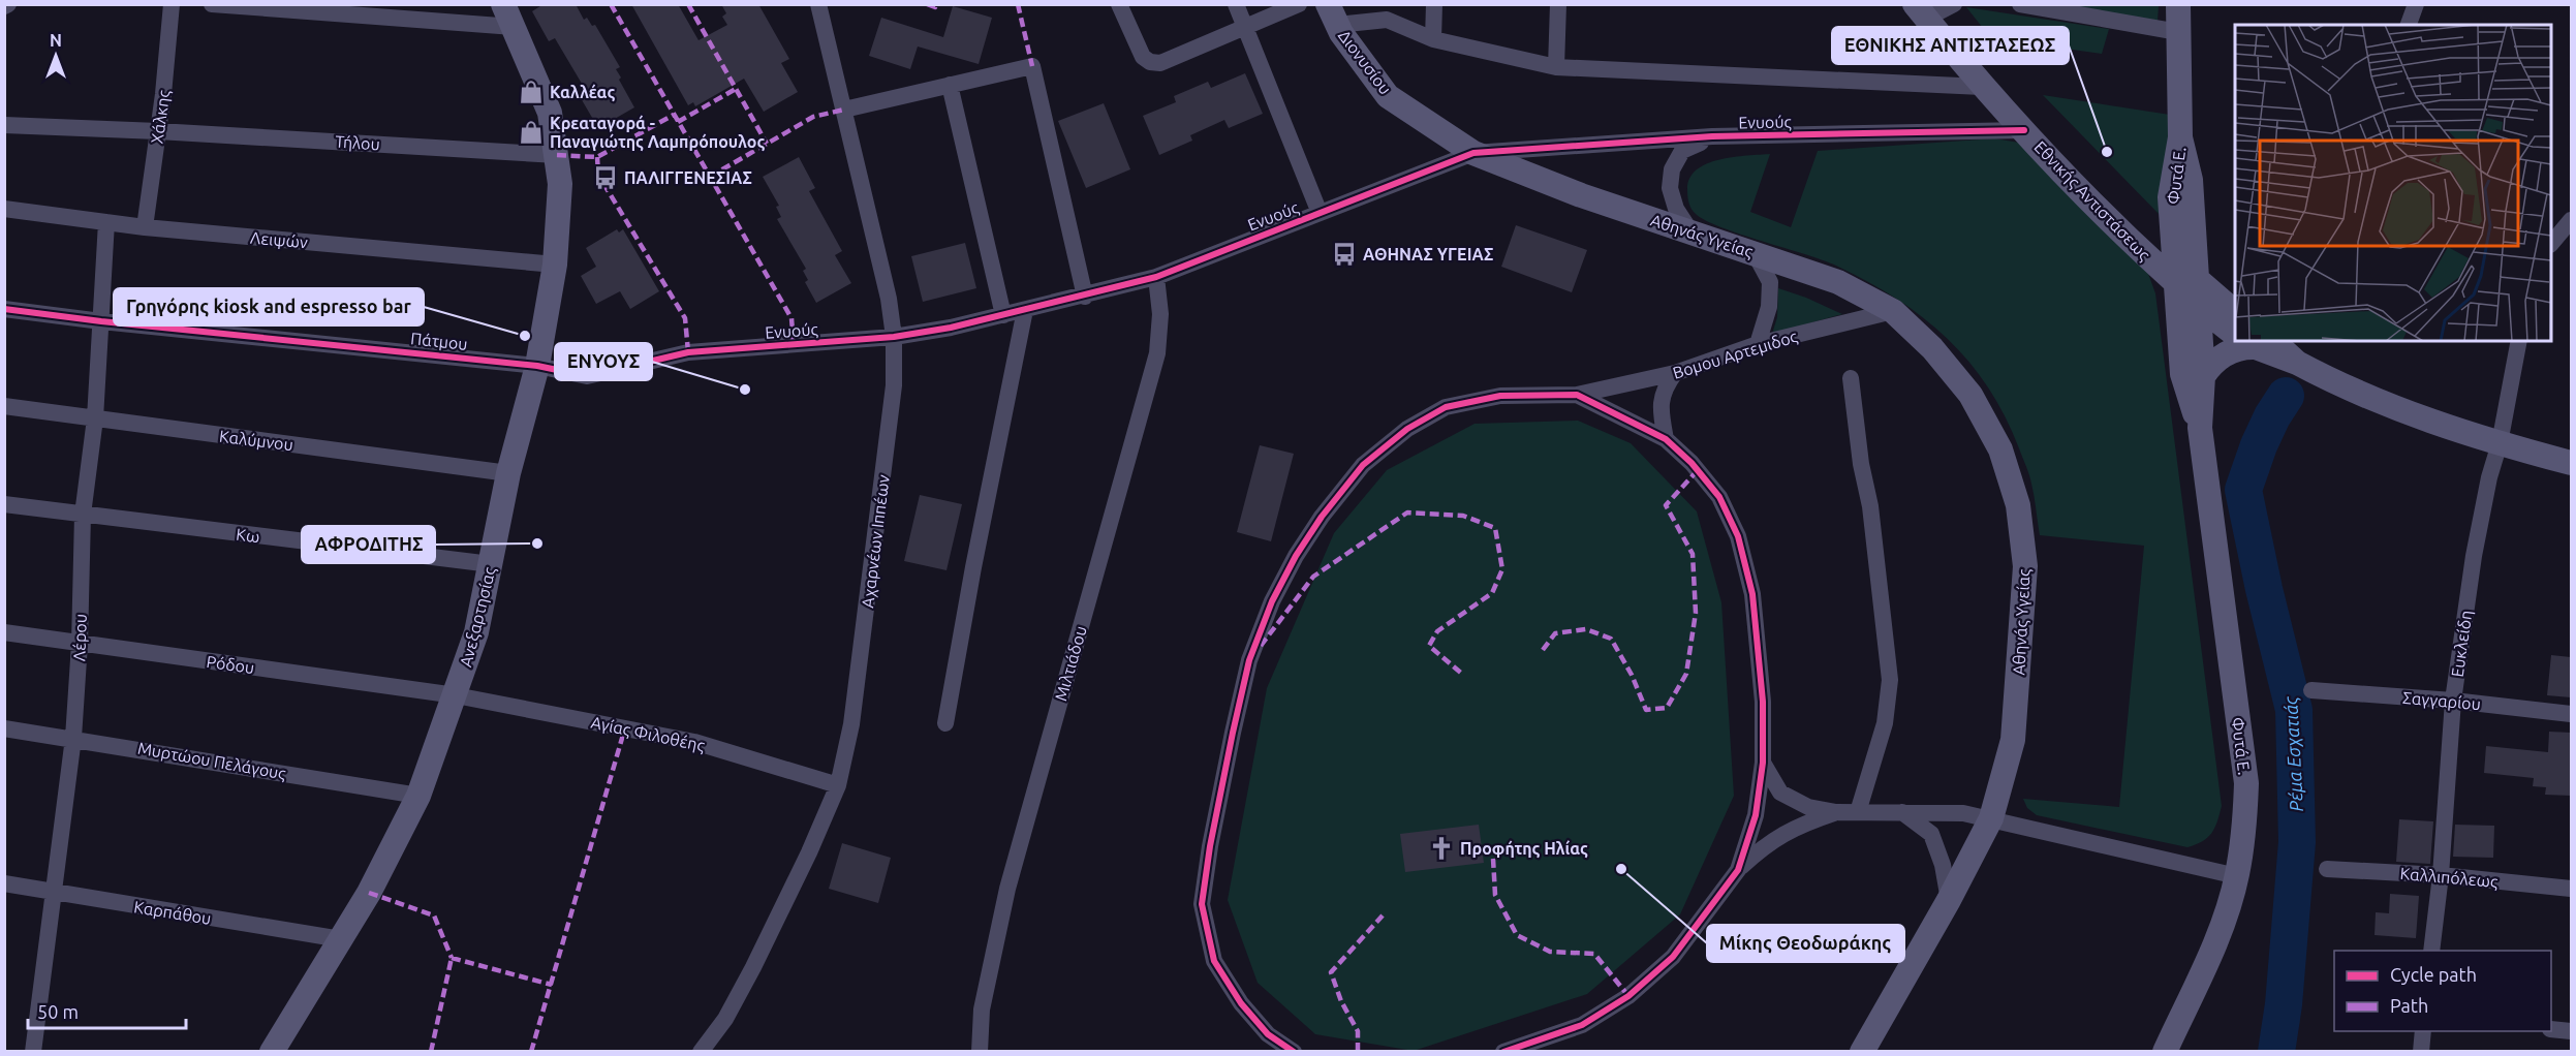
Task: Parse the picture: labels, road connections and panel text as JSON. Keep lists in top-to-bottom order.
{
  "streets": {
    "street": [
      "Διονυσίου",
      "Χάλκης",
      "Ενυούς",
      "Τήλου",
      "Φυτά Ε.",
      "Εθνικής Αντιστάσεως",
      "Αθηνάς Υγείας",
      "Λειψών",
      "Πάτμου",
      "Βομου Αρτεμιδος",
      "Καλύμνου",
      "Κω",
      "Αχαρνέων Ιππέων",
      "Ανεξαρτησίας",
      "Λέρου",
      "Ευκλείδη",
      "Μιλτιάδου",
      "Ρόδου",
      "Σαγγαρίου",
      "Αγίας Φιλοθέης",
      "Μυρτώου Πελάγους",
      "Καλλιπόλεως",
      "Καρπάθου"
    ]
  },
  "crossings": [
    ["Διονυσίου", "Ενυούς"],
    ["Διονυσίου", "Αθηνάς Υγείας"],
    ["Χάλκης", "Τήλου"],
    ["Χάλκης", "Λειψών"],
    ["Ενυούς", "Εθνικής Αντιστάσεως"],
    ["Ενυούς", "Αθηνάς Υγείας"],
    ["Ενυούς", "Πάτμου"],
    ["Ενυούς", "Αχαρνέων Ιππέων"],
    ["Ενυούς", "Ανεξαρτησίας"],
    ["Ενυούς", "Μιλτιάδου"],
    ["Τήλου", "Ανεξαρτησίας"],
    ["Φυτά Ε.", "Εθνικής Αντιστάσεως"],
    ["Εθνικής Αντιστάσεως", "Ευκλείδη"],
    ["Αθηνάς Υγείας", "Βομου Αρτεμιδος"],
    ["Λειψών", "Ανεξαρτησίας"],
    ["Λειψών", "Λέρου"],
    ["Πάτμου", "Ανεξαρτησίας"],
    ["Πάτμου", "Λέρου"],
    ["Καλύμνου", "Ανεξαρτησίας"],
    ["Καλύμνου", "Λέρου"],
    ["Κω", "Ανεξαρτησίας"],
    ["Κω", "Λέρου"],
    ["Αχαρνέων Ιππέων", "Αγίας Φιλοθέης"],
    ["Ανεξαρτησίας", "Ρόδου"],
    ["Ανεξαρτησίας", "Αγίας Φιλοθέης"],
    ["Ανεξαρτησίας", "Μυρτώου Πελάγους"],
    ["Ανεξαρτησίας", "Καρπάθου"],
    ["Λέρου", "Ρόδου"],
    ["Λέρου", "Μυρτώου Πελάγους"],
    ["Λέρου", "Καρπάθου"],
    ["Ευκλείδη", "Σαγγαρίου"],
    ["Ευκλείδη", "Καλλιπόλεως"],
    ["Ρόδου", "Αγίας Φιλοθέης"]
  ],
  "water": ["Ρέμα Εσχατιάς"],
  "places": {
    "shop": ["Καλλέας", "Κρεαταγορά - Παναγιώτης Λαμπρόπουλος"],
    "other": [
      "ΕΘΝΙΚΗΣ ΑΝΤΙΣΤΑΣΕΩΣ",
      "Γρηγόρης kiosk and espresso bar",
      "ΕΝΥΟΥΣ",
      "ΑΦΡΟΔΙΤΗΣ",
      "Μίκης Θεοδωράκης"
    ],
    "bus stop": ["ΠΑΛΙΓΓΕΝΕΣΙΑΣ", "ΑΘΗΝΑΣ ΥΓΕΙΑΣ"],
    "church": ["Προφήτης Ηλίας"]
  },
  "legend": ["Cycle path", "Path"],
  "scale_bar": "50 m",
  "north": "top"
}
